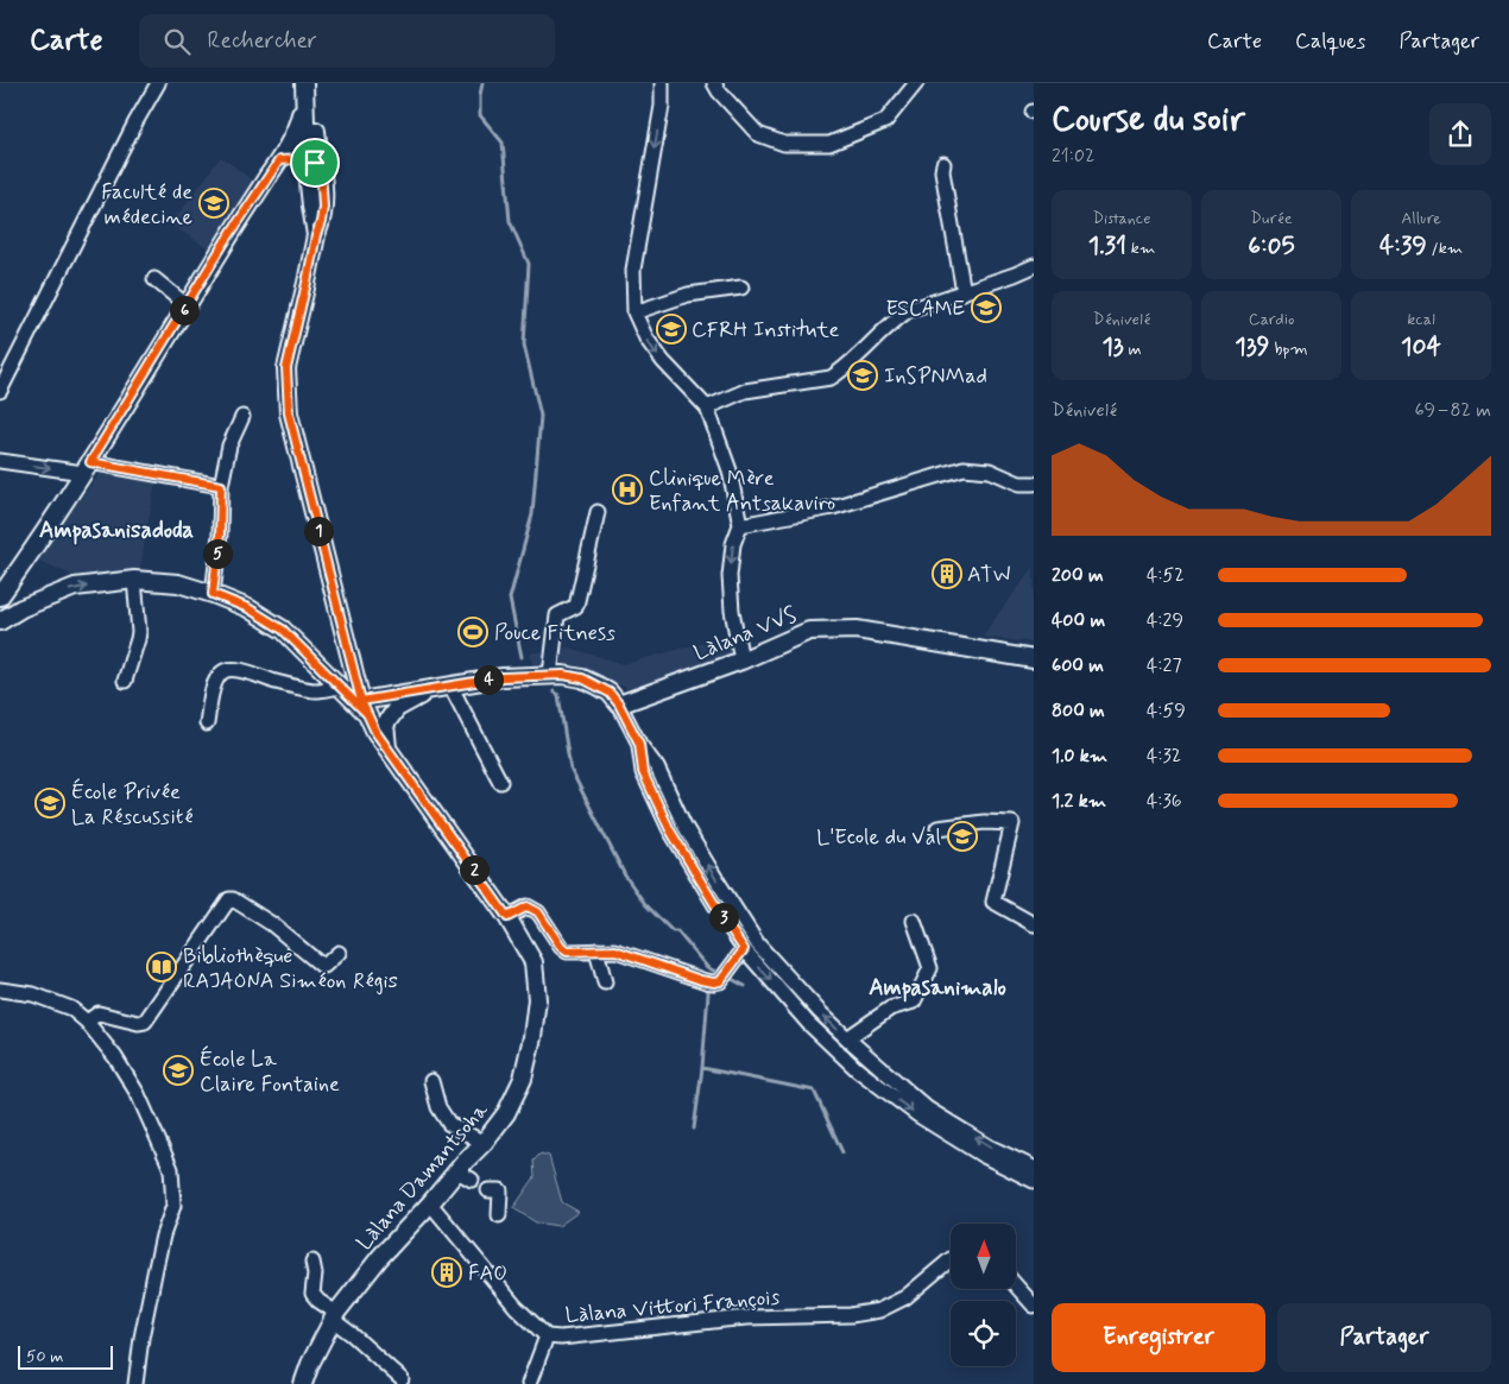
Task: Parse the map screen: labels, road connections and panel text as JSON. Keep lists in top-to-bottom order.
{
  "streets": {
    "main road": ["Làlana VVS", "Làlana Damantsoha"],
    "street": ["Làlana Vittori François"]
  },
  "crossings": [
    ["Làlana Damantsoha", "Làlana Vittori François"]
  ],
  "districts": ["Ampasanisadoda", "Ampasanimalo"],
  "places": {
    "school or university": [
      "Faculté de médecine",
      "ESCAME",
      "CFRH Institute",
      "InSPNMad",
      "École Privée La Réscussité",
      "L'Ecole du Val",
      "École La Claire Fontaine"
    ],
    "hospital": ["Clinique Mère Enfant Antsakaviro"],
    "building": ["ATW", "FAO"],
    "sports": ["Pouce Fitness"],
    "library": ["Bibliothèque RAJAONA Siméon Régis"]
  },
  "scale_bar": "50 m",
  "north": "top",
  "page": {
    "header": "Carte",
    "search": "Rechercher",
    "nav": ["Carte", "Calques", "Partager"],
    "heading": ["Course du soir", "21:02"],
    "stats": [
      ["Distance", "1.31 km"],
      ["Durée", "6:05"],
      ["Allure", "4:39 /km"],
      ["Dénivelé", "13 m"],
      ["Cardio", "139 bpm"],
      ["kcal", "104"]
    ],
    "pins": [
      "6",
      "1",
      "5",
      "4",
      "2",
      "3"
    ],
    "chart": ["Dénivelé", "69–82 m"],
    "list": [
      {
        "name": "200 m",
        "note": "4:52"
      },
      {
        "name": "400 m",
        "note": "4:29"
      },
      {
        "name": "600 m",
        "note": "4:27"
      },
      {
        "name": "800 m",
        "note": "4:59"
      },
      {
        "name": "1.0 km",
        "note": "4:32"
      },
      {
        "name": "1.2 km",
        "note": "4:36"
      }
    ],
    "buttons": ["Enregistrer", "Partager"],
    "scale": "50 m"
  }
}
